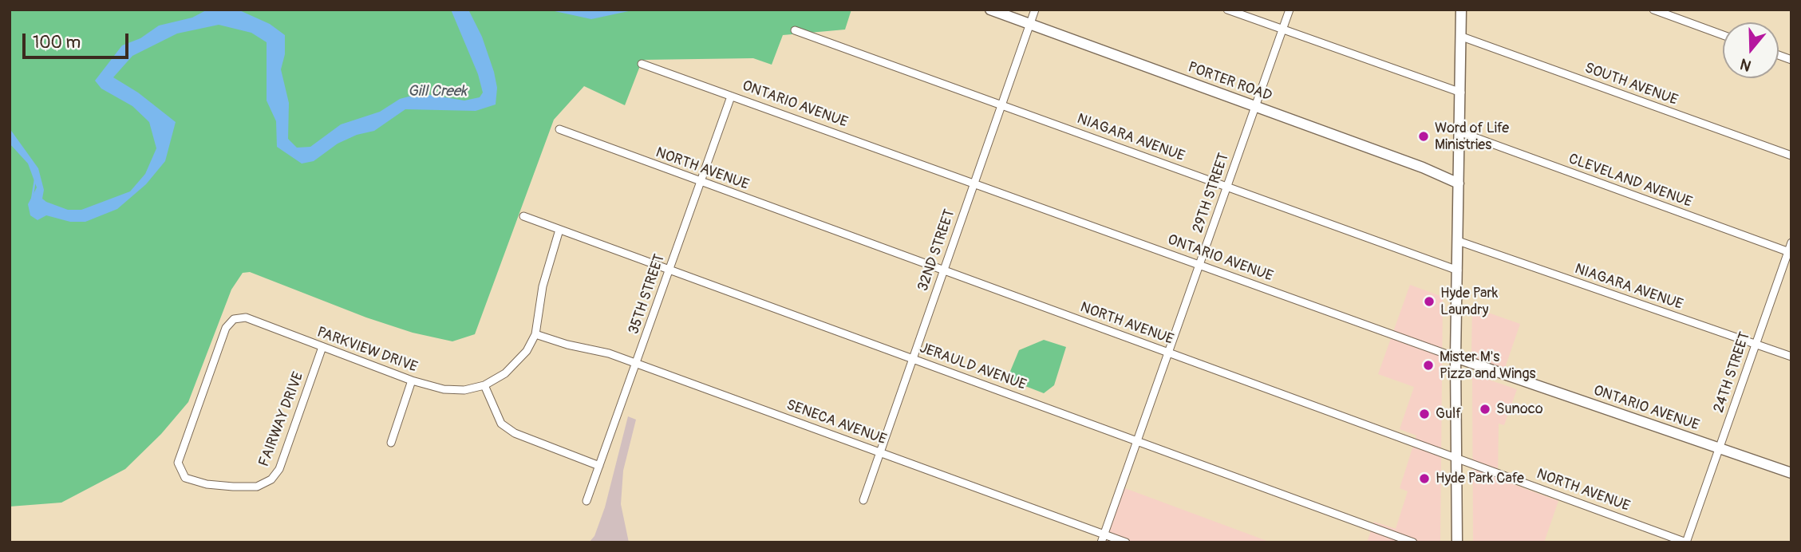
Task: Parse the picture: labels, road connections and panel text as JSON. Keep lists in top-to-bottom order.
{
  "streets": {
    "main road": ["PORTER ROAD", "ONTARIO AVENUE"],
    "street": [
      "SOUTH AVENUE",
      "NIAGARA AVENUE",
      "NORTH AVENUE",
      "CLEVELAND AVENUE",
      "29TH STREET",
      "32ND STREET",
      "35TH STREET",
      "PARKVIEW DRIVE",
      "JERAULD AVENUE",
      "24TH STREET",
      "FAIRWAY DRIVE",
      "SENECA AVENUE"
    ]
  },
  "crossings": [
    ["PORTER ROAD", "29TH STREET"],
    ["PORTER ROAD", "32ND STREET"],
    ["ONTARIO AVENUE", "29TH STREET"],
    ["ONTARIO AVENUE", "32ND STREET"],
    ["ONTARIO AVENUE", "35TH STREET"],
    ["ONTARIO AVENUE", "24TH STREET"],
    ["NIAGARA AVENUE", "29TH STREET"],
    ["NIAGARA AVENUE", "32ND STREET"],
    ["NIAGARA AVENUE", "24TH STREET"],
    ["NORTH AVENUE", "29TH STREET"],
    ["NORTH AVENUE", "32ND STREET"],
    ["NORTH AVENUE", "35TH STREET"],
    ["NORTH AVENUE", "24TH STREET"],
    ["CLEVELAND AVENUE", "24TH STREET"],
    ["29TH STREET", "JERAULD AVENUE"],
    ["29TH STREET", "SENECA AVENUE"],
    ["32ND STREET", "JERAULD AVENUE"],
    ["32ND STREET", "SENECA AVENUE"],
    ["35TH STREET", "JERAULD AVENUE"],
    ["35TH STREET", "SENECA AVENUE"],
    ["PARKVIEW DRIVE", "JERAULD AVENUE"],
    ["PARKVIEW DRIVE", "FAIRWAY DRIVE"],
    ["PARKVIEW DRIVE", "SENECA AVENUE"]
  ],
  "water": ["Gill Creek"],
  "places": [
    "Word of Life Ministries",
    "Hyde Park Laundry",
    "Mister M's Pizza and Wings",
    "Sunoco",
    "Gulf",
    "Hyde Park Cafe"
  ],
  "scale_bar": "100 m",
  "north": "bottom"
}
